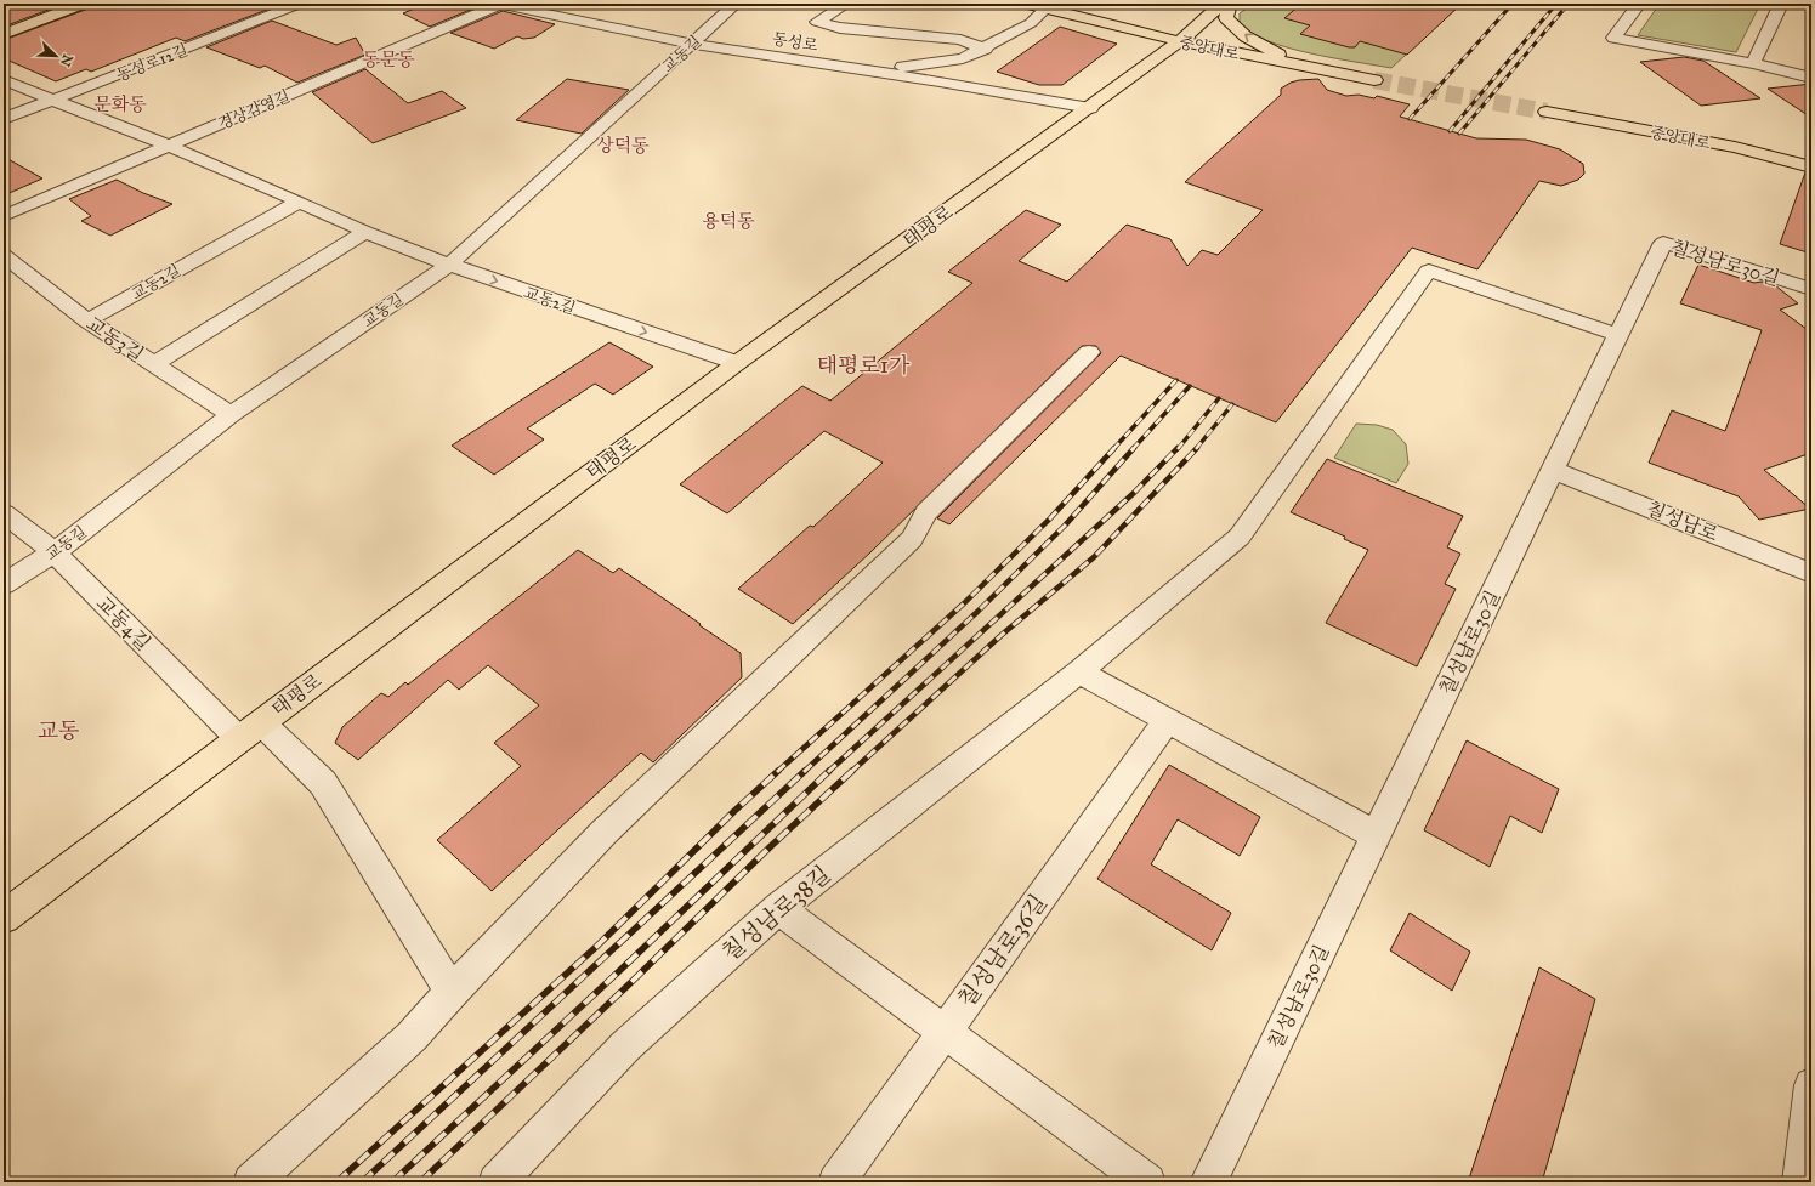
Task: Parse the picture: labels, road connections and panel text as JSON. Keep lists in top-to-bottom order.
{
  "streets": {
    "main road": ["중앙대로", "태평로"],
    "street": [
      "동성로",
      "교동길",
      "동성로12길",
      "경상감영길",
      "칠성남로30길",
      "교동2길",
      "교동3길",
      "칠성남로",
      "교동4길",
      "칠성남로38길",
      "칠성남로36길"
    ]
  },
  "crossings": [
    ["동성로", "교동길"],
    ["동성로", "경상감영길"],
    ["동성로", "태평로"],
    ["중앙대로", "태평로"],
    ["교동길", "교동2길"],
    ["교동길", "교동3길"],
    ["교동길", "교동4길"],
    ["동성로12길", "교동2길"],
    ["경상감영길", "교동2길"],
    ["태평로", "교동2길"],
    ["태평로", "교동4길"],
    ["칠성남로30길", "칠성남로"],
    ["칠성남로30길", "칠성남로38길"],
    ["교동2길", "교동3길"]
  ],
  "districts": [
    "동문동",
    "문화동",
    "상덕동",
    "용덕동",
    "태평로1가",
    "교동"
  ],
  "north": "bottom right"
}
